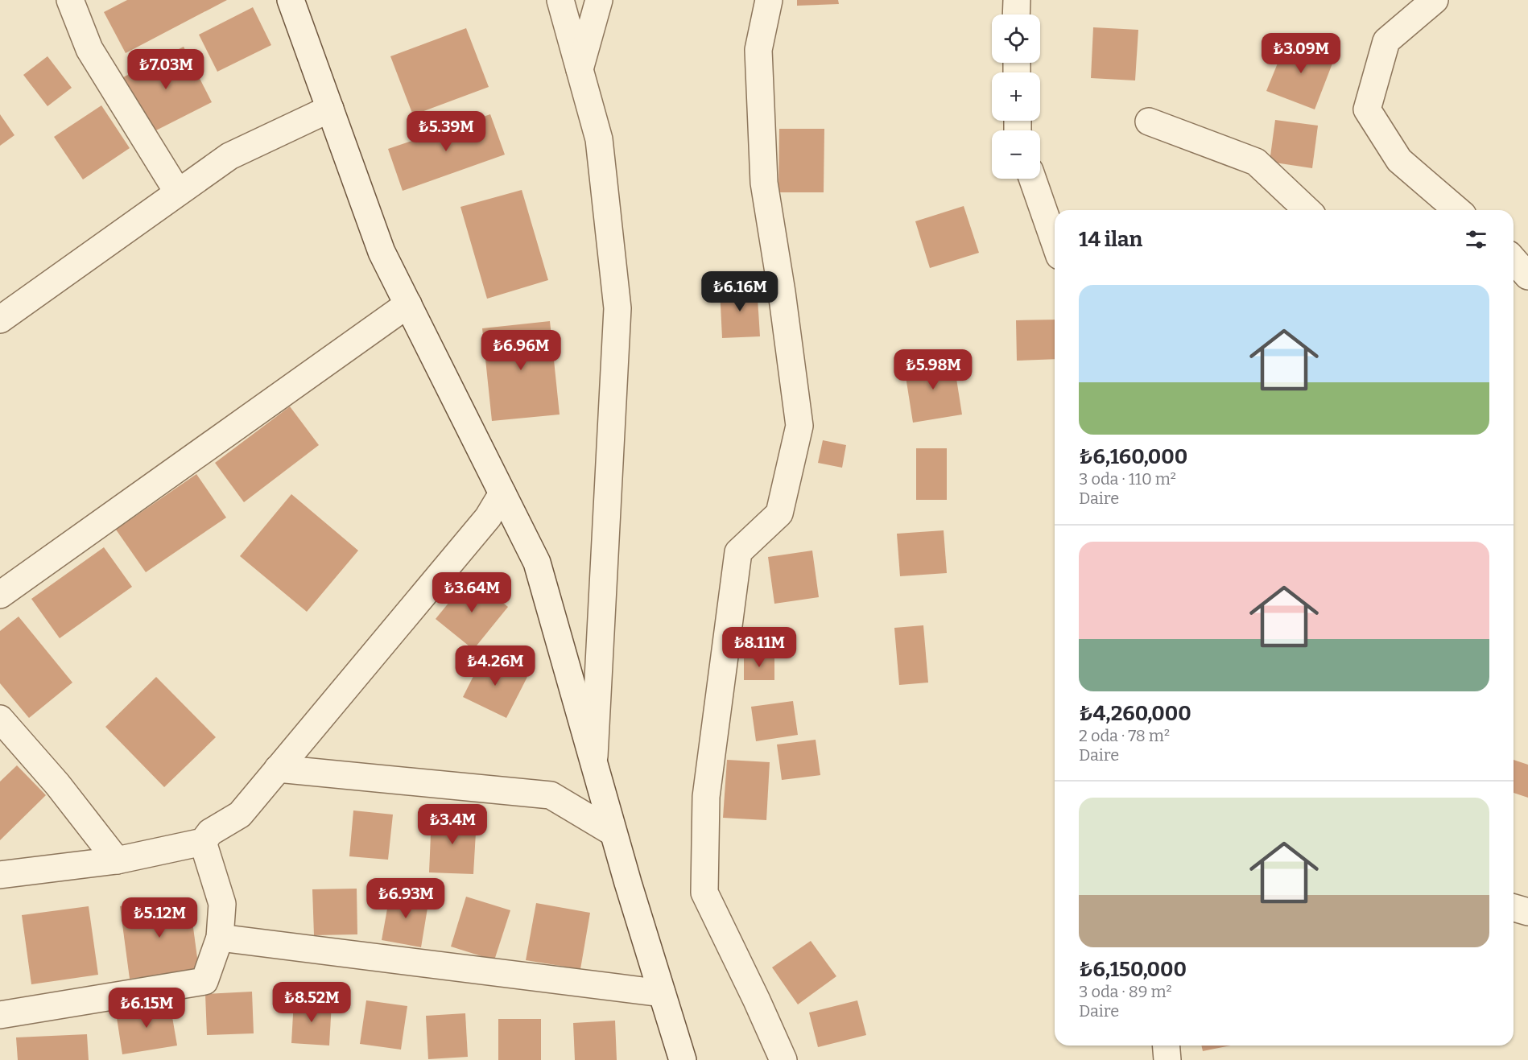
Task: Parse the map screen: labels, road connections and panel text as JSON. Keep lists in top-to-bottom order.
{
  "page": {
    "map_buttons": ["+", "−"],
    "price": [
      "₺3.09M",
      "₺7.03M",
      "₺5.39M",
      "₺6.16M",
      "₺6.96M",
      "₺5.98M",
      "₺3.64M",
      "₺8.11M",
      "₺4.26M",
      "₺3.4M",
      "₺6.93M",
      "₺5.12M",
      "₺8.52M",
      "₺6.15M"
    ],
    "heading": "14 ilan",
    "list": [
      {
        "name": "₺6,160,000",
        "note": "3 oda · 110 m² · Daire"
      },
      {
        "name": "₺4,260,000",
        "note": "2 oda · 78 m² · Daire"
      },
      {
        "name": "₺6,150,000",
        "note": "3 oda · 89 m² · Daire"
      }
    ]
  }
}
